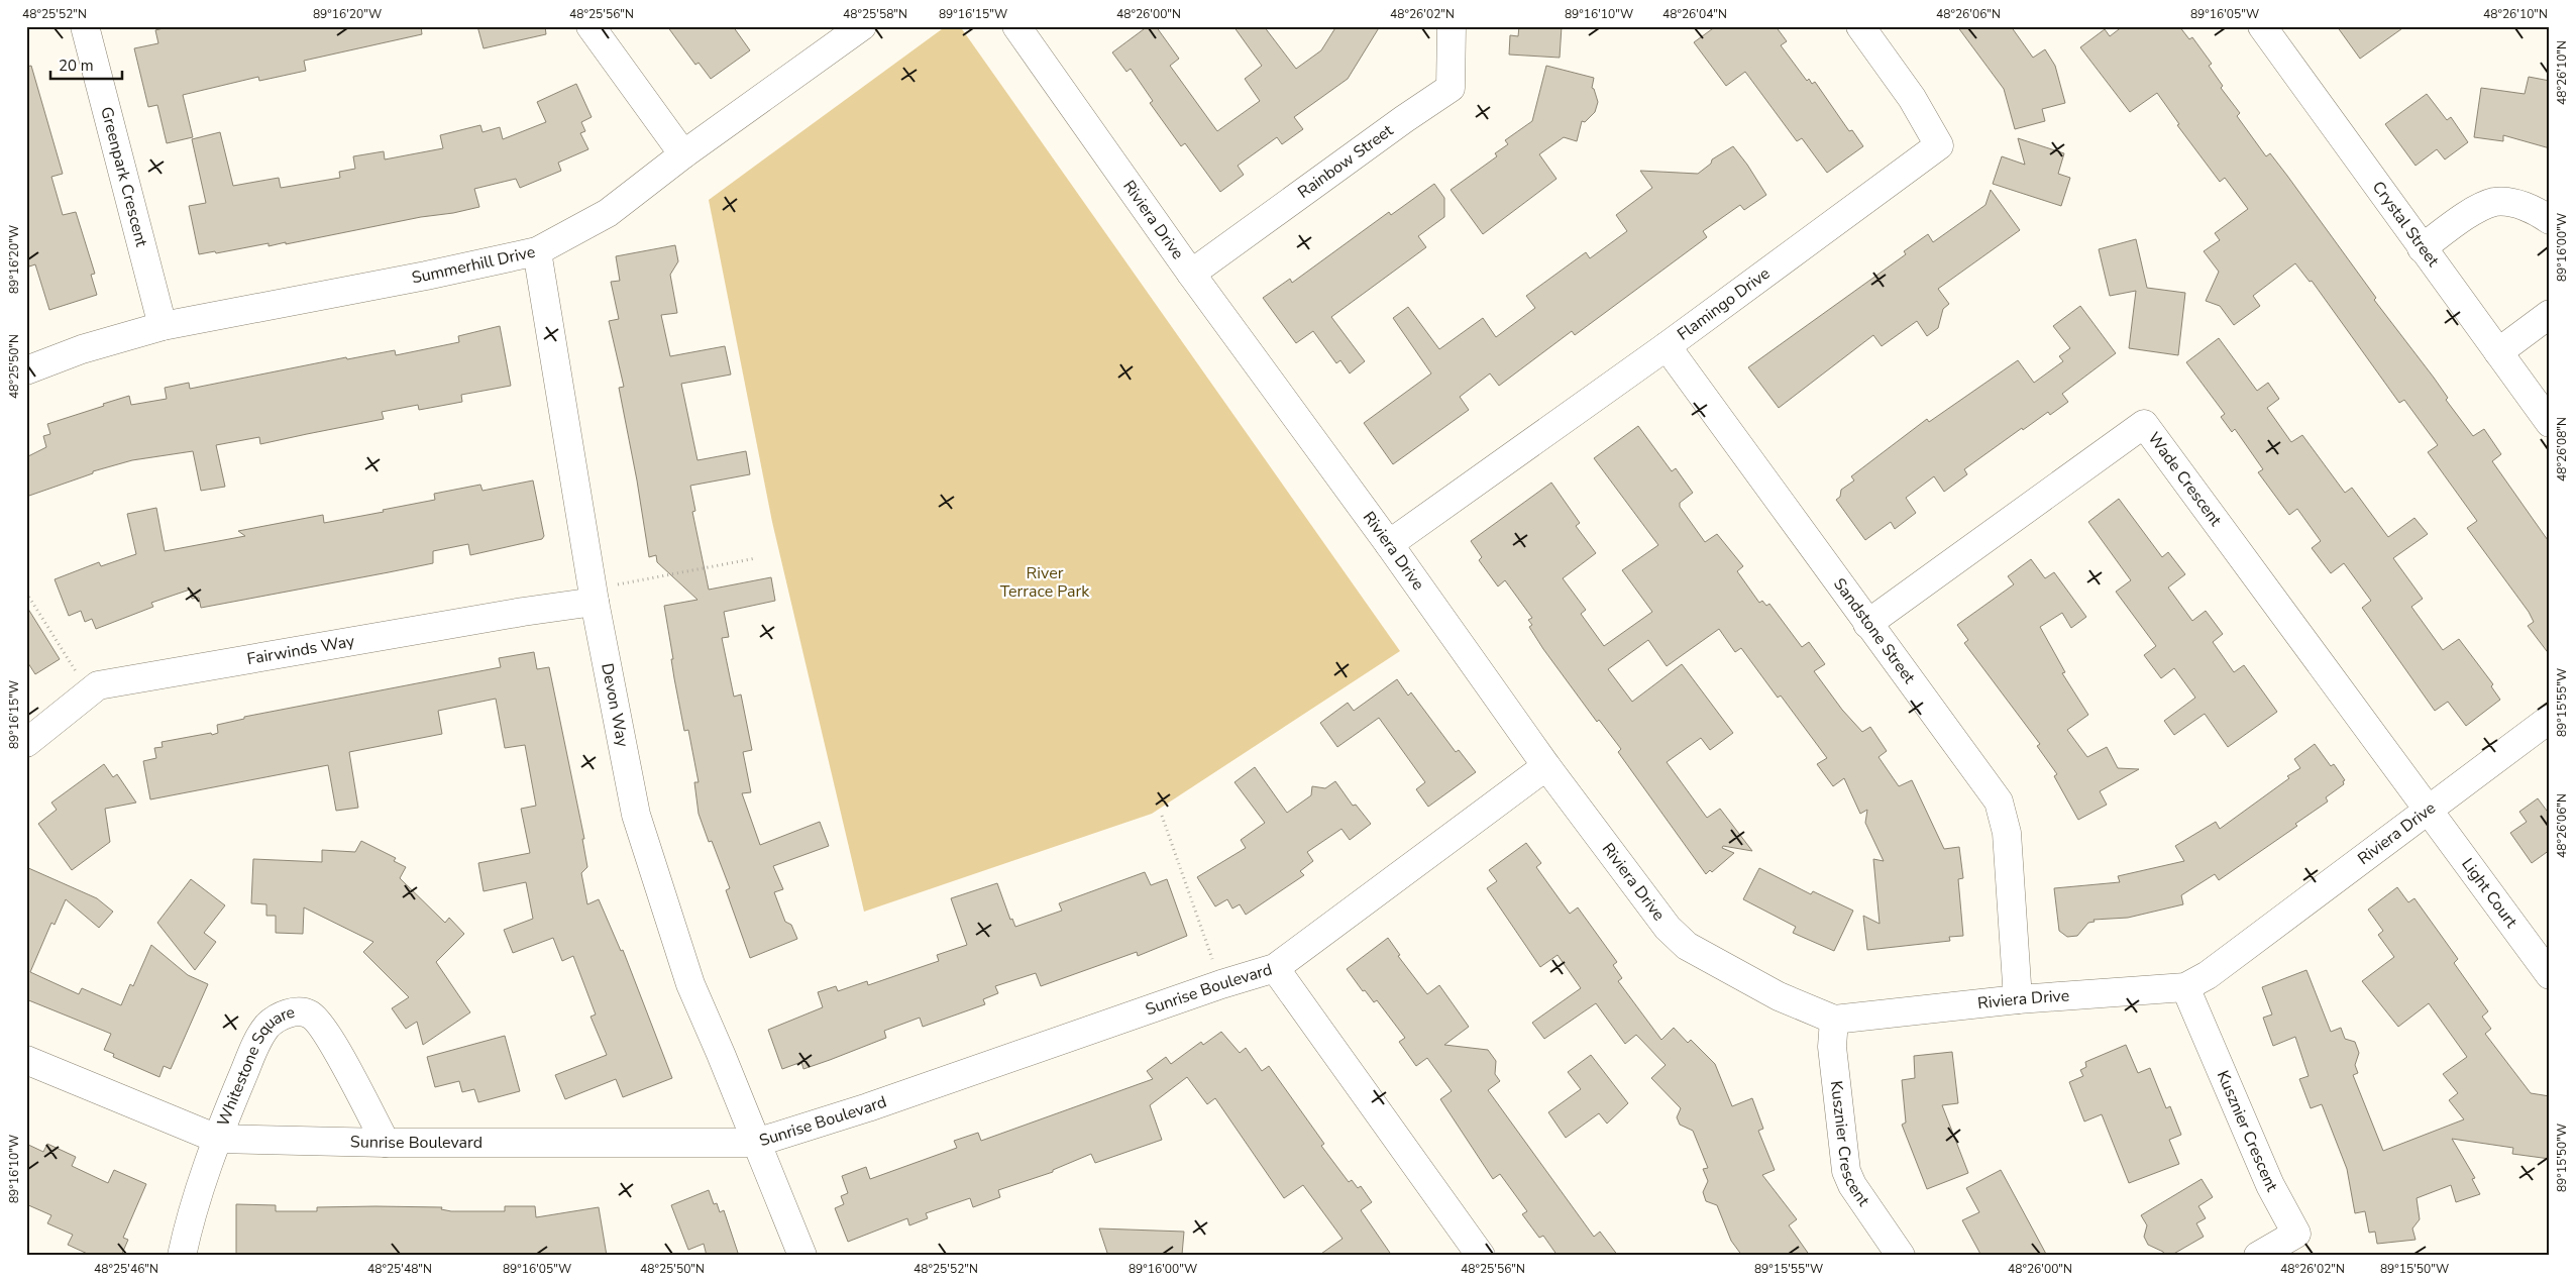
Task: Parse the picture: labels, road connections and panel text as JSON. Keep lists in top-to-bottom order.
{
  "streets": {
    "street": [
      "Rainbow Street",
      "Greenpark Crescent",
      "Riviera Drive",
      "Crystal Street",
      "Summerhill Drive",
      "Flamingo Drive",
      "Wade Crescent",
      "Sandstone Street",
      "Fairwinds Way",
      "Devon Way",
      "Light Court",
      "Sunrise Boulevard",
      "Whitestone Square",
      "Kusznier Crescent"
    ]
  },
  "crossings": [
    ["Rainbow Street", "Riviera Drive"],
    ["Greenpark Crescent", "Summerhill Drive"],
    ["Riviera Drive", "Flamingo Drive"],
    ["Riviera Drive", "Wade Crescent"],
    ["Riviera Drive", "Sandstone Street"],
    ["Riviera Drive", "Light Court"],
    ["Riviera Drive", "Sunrise Boulevard"],
    ["Riviera Drive", "Kusznier Crescent"],
    ["Summerhill Drive", "Devon Way"],
    ["Flamingo Drive", "Sandstone Street"],
    ["Wade Crescent", "Sandstone Street"],
    ["Wade Crescent", "Light Court"],
    ["Fairwinds Way", "Devon Way"],
    ["Devon Way", "Sunrise Boulevard"],
    ["Sunrise Boulevard", "Whitestone Square"]
  ],
  "parks": ["River Terrace Park"],
  "scale_bar": "20 m",
  "coordinates": [
    "48°25'52\"N",
    "89°16'20\"W",
    "48°25'56\"N",
    "48°25'58\"N",
    "89°16'15\"W",
    "48°26'00\"N",
    "48°26'02\"N",
    "89°16'10\"W",
    "48°26'04\"N",
    "48°26'06\"N",
    "89°16'05\"W",
    "48°26'10\"N",
    "89°16'00\"W",
    "48°25'50\"N",
    "48°26'08\"N",
    "89°15'55\"W",
    "89°15'50\"W",
    "48°25'46\"N",
    "48°25'48\"N"
  ]
}
